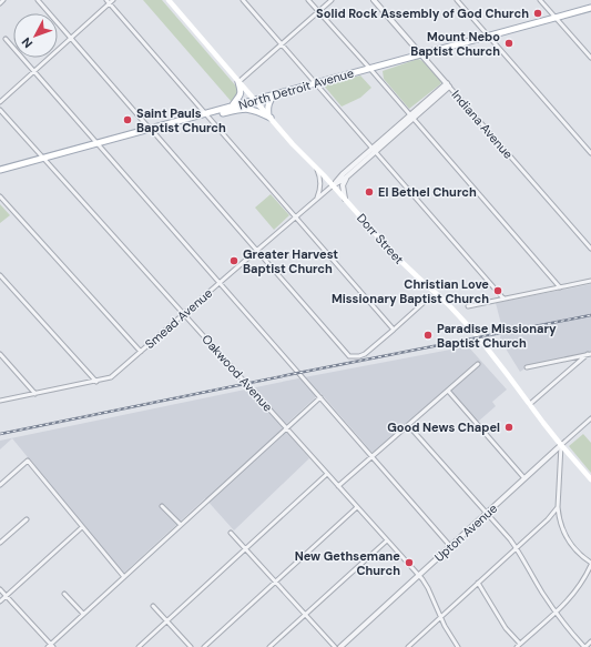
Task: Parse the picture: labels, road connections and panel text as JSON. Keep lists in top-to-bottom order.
{
  "streets": {
    "main road": ["North Detroit Avenue", "Dorr Street"],
    "street": [
      "Indiana Avenue",
      "Smead Avenue",
      "Oakwood Avenue",
      "Upton Avenue"
    ]
  },
  "crossings": [
    ["North Detroit Avenue", "Indiana Avenue"],
    ["North Detroit Avenue", "Dorr Street"],
    ["North Detroit Avenue", "Oakwood Avenue"],
    ["Indiana Avenue", "Smead Avenue"],
    ["Dorr Street", "Smead Avenue"],
    ["Dorr Street", "Upton Avenue"],
    ["Smead Avenue", "Oakwood Avenue"],
    ["Oakwood Avenue", "Upton Avenue"]
  ],
  "places": [
    "Solid Rock Assembly of God Church",
    "Mount Nebo Baptist Church",
    "Saint Pauls Baptist Church",
    "El Bethel Church",
    "Greater Harvest Baptist Church",
    "Christian Love Missionary Baptist Church",
    "Paradise Missionary Baptist Church",
    "Good News Chapel",
    "New Gethsemane Church"
  ],
  "north": "bottom left"
}
